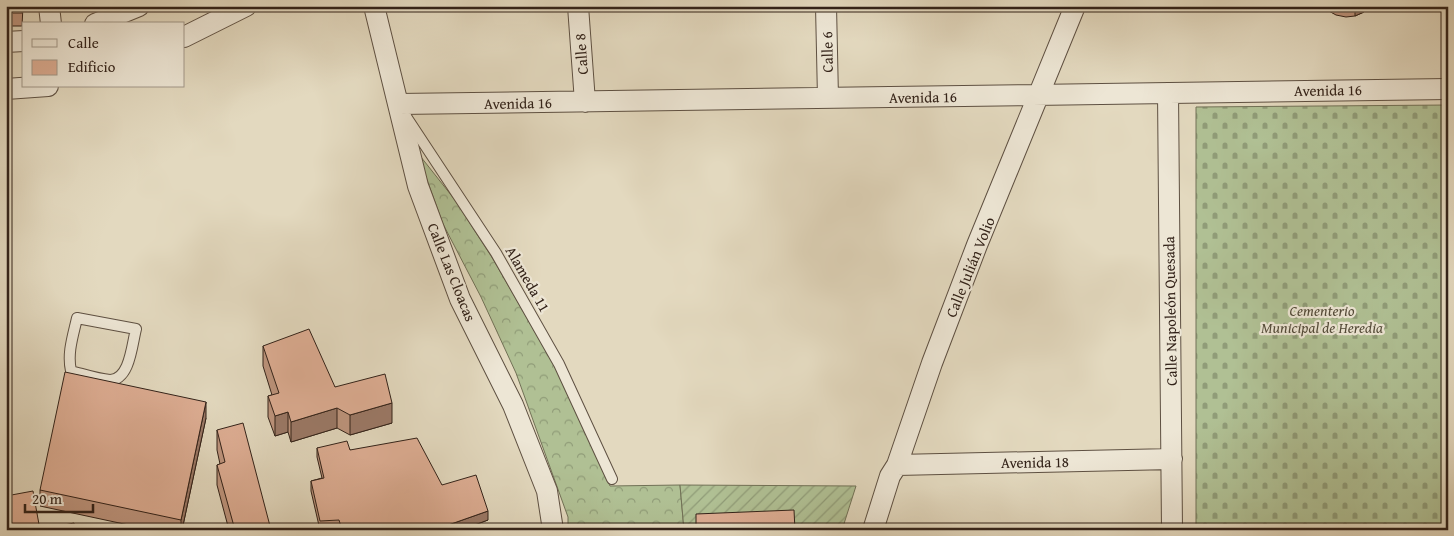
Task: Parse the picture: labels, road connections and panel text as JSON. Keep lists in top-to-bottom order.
{
  "streets": {
    "street": [
      "Calle 6",
      "Calle 8",
      "Avenida 16",
      "Calle Julián Volio",
      "Calle Las Cloacas",
      "Calle Napoleón Quesada",
      "Avenida 18"
    ],
    "lane": ["Alameda 11"]
  },
  "crossings": [
    ["Calle 6", "Avenida 16"],
    ["Calle 8", "Avenida 16"],
    ["Avenida 16", "Calle Julián Volio"],
    ["Avenida 16", "Calle Las Cloacas"],
    ["Avenida 16", "Alameda 11"],
    ["Avenida 16", "Calle Napoleón Quesada"],
    ["Calle Julián Volio", "Avenida 18"],
    ["Calle Las Cloacas", "Alameda 11"],
    ["Calle Napoleón Quesada", "Avenida 18"]
  ],
  "parks": ["Cementerio Municipal de Heredia"],
  "legend": ["Calle", "Edificio"],
  "scale_bar": "20 m"
}
